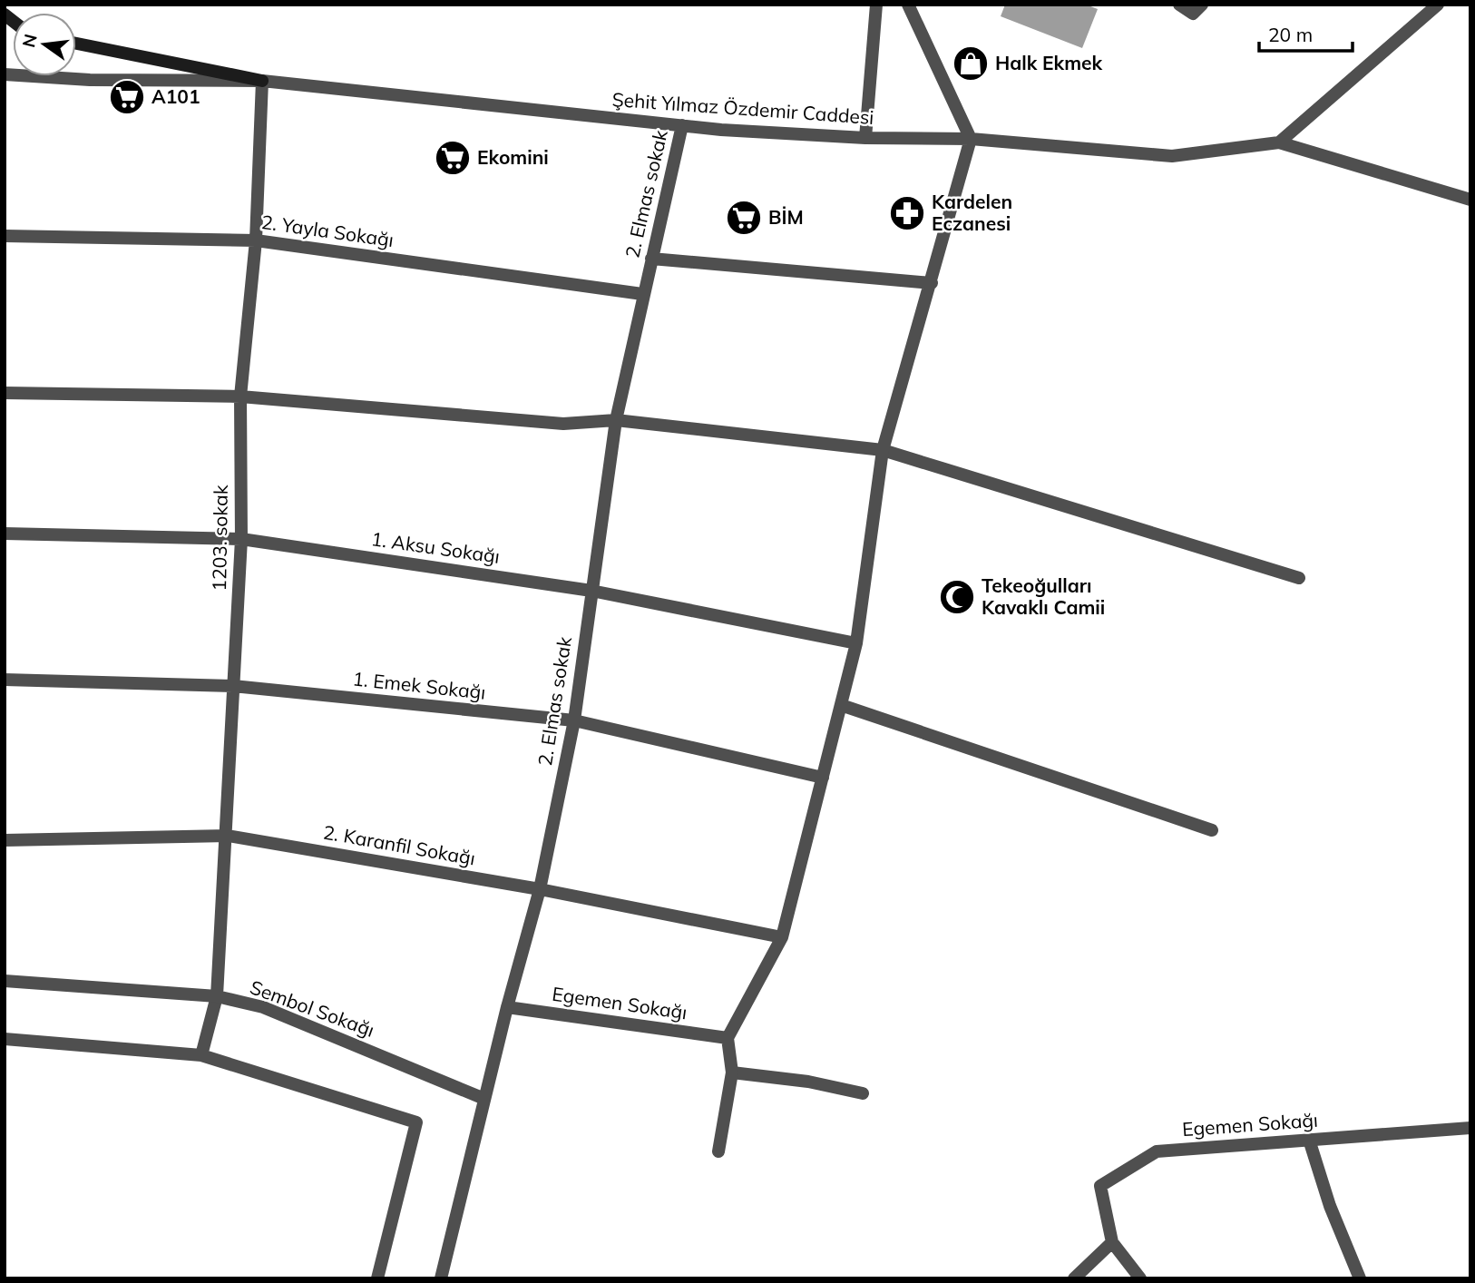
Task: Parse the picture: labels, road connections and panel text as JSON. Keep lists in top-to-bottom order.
{
  "streets": {
    "street": [
      "Şehit Yılmaz Özdemir Caddesi",
      "2. Elmas sokak",
      "2. Yayla Sokağı",
      "1203. sokak",
      "1. Aksu Sokağı",
      "1. Emek Sokağı",
      "2. Karanfil Sokağı",
      "Egemen Sokağı",
      "Sembol Sokağı"
    ]
  },
  "crossings": [
    ["Şehit Yılmaz Özdemir Caddesi", "2. Elmas sokak"],
    ["Şehit Yılmaz Özdemir Caddesi", "1203. sokak"],
    ["2. Elmas sokak", "2. Yayla Sokağı"],
    ["2. Elmas sokak", "1. Aksu Sokağı"],
    ["2. Elmas sokak", "1. Emek Sokağı"],
    ["2. Elmas sokak", "2. Karanfil Sokağı"],
    ["2. Elmas sokak", "Egemen Sokağı"],
    ["2. Elmas sokak", "Sembol Sokağı"],
    ["2. Yayla Sokağı", "1203. sokak"],
    ["1203. sokak", "1. Aksu Sokağı"],
    ["1203. sokak", "1. Emek Sokağı"],
    ["1203. sokak", "2. Karanfil Sokağı"],
    ["1203. sokak", "Sembol Sokağı"]
  ],
  "places": {
    "shop": ["Halk Ekmek"],
    "supermarket": ["A101", "Ekomini", "BİM"],
    "pharmacy": ["Kardelen Eczanesi"],
    "mosque": ["Tekeoğulları Kavaklı Camii"]
  },
  "scale_bar": "20 m",
  "north": "left"
}
